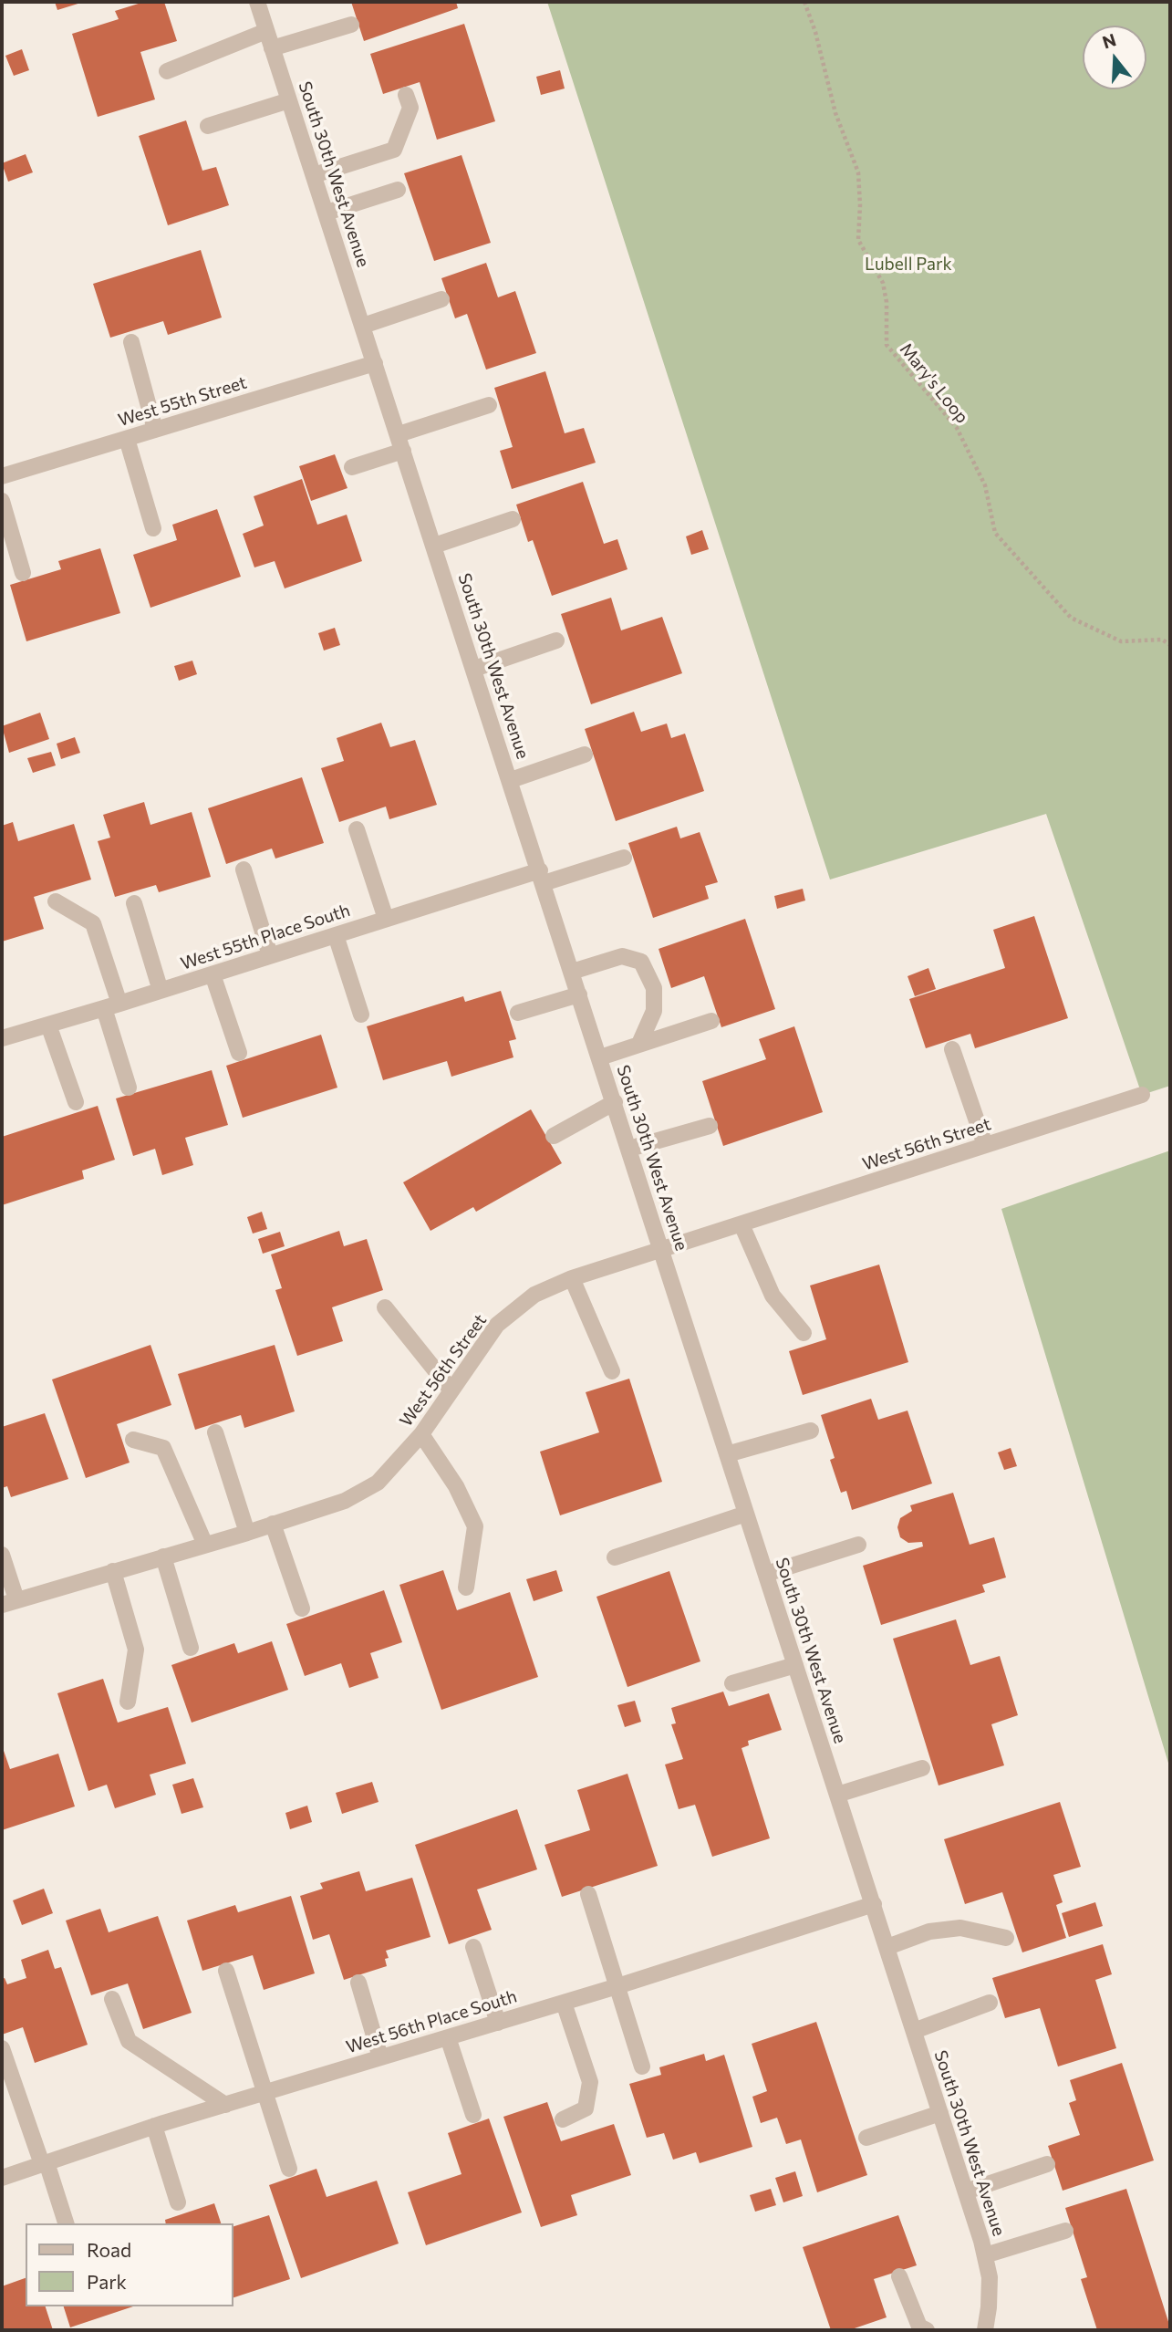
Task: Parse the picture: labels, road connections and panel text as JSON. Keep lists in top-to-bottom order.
{
  "streets": {
    "street": [
      "South 30th West Avenue",
      "West 55th Street",
      "West 55th Place South",
      "West 56th Street",
      "West 56th Place South"
    ],
    "path": ["Mary's Loop"]
  },
  "crossings": [
    ["South 30th West Avenue", "West 55th Street"],
    ["South 30th West Avenue", "West 55th Place South"],
    ["South 30th West Avenue", "West 56th Street"],
    ["South 30th West Avenue", "West 56th Place South"]
  ],
  "parks": ["Lubell Park"],
  "legend": ["Road", "Park"],
  "north": "top"
}
